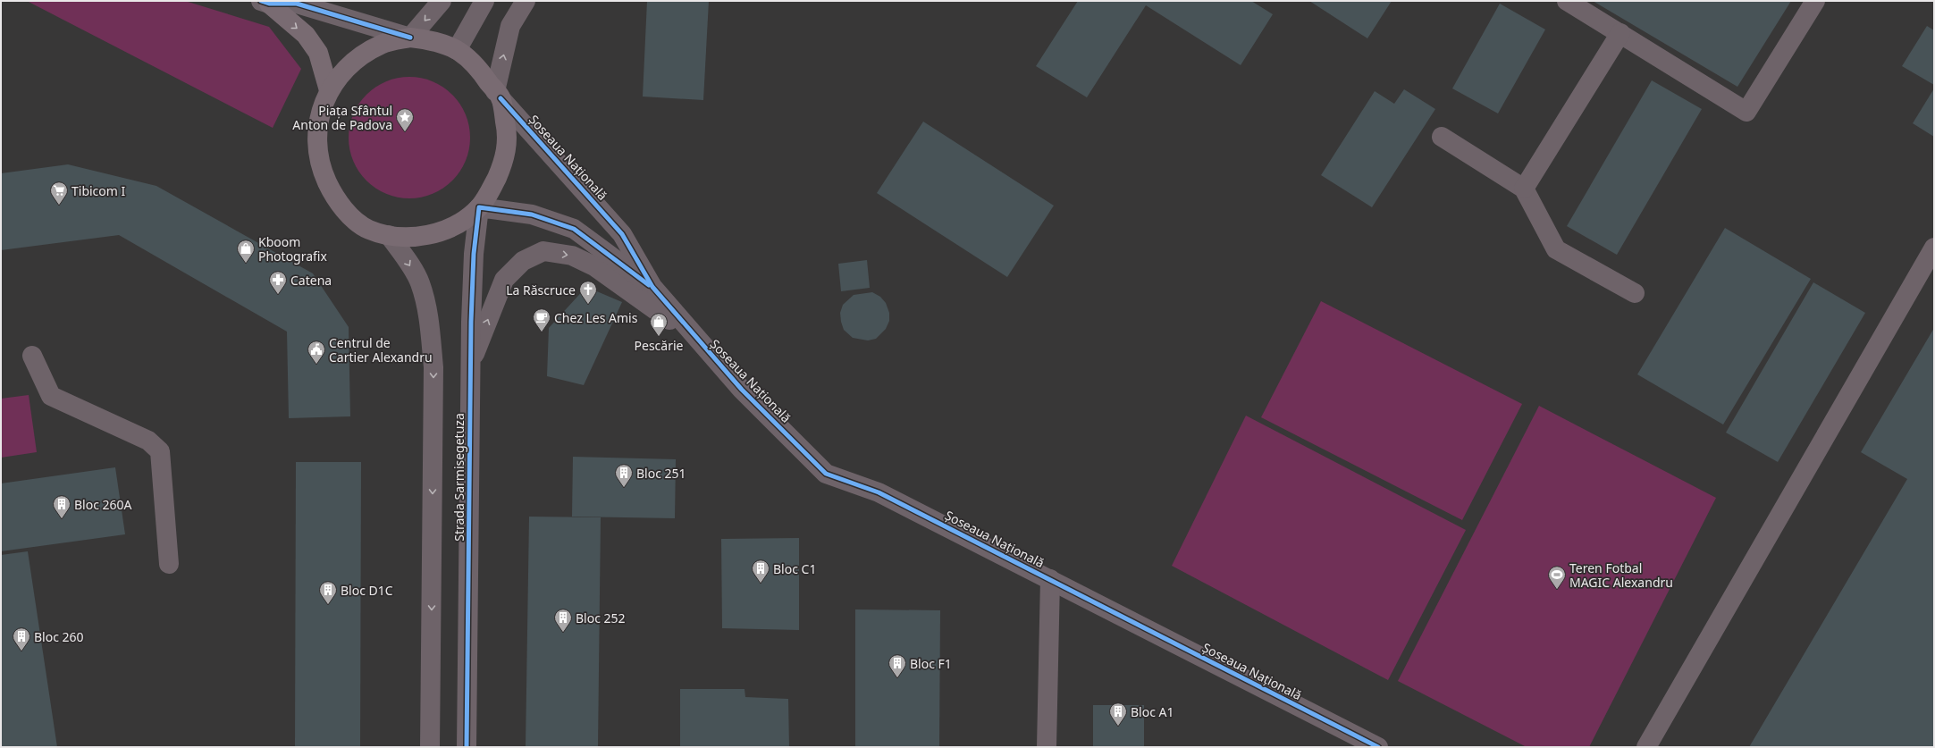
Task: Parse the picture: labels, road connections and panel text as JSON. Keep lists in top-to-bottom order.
{
  "streets": {
    "street": ["Șoseaua Națională", "Strada Sarmisegetuza"]
  },
  "crossings": [
    ["Șoseaua Națională", "Strada Sarmisegetuza"]
  ],
  "places": {
    "place": ["Piața Sfântul Anton de Padova"],
    "supermarket": ["Tibicom I"],
    "shop": ["Kboom Photografix", "Pescărie"],
    "pharmacy": ["Catena"],
    "church": ["La Răscruce"],
    "cafe": ["Chez Les Amis"],
    "public building": ["Centrul de Cartier Alexandru"],
    "building": [
      "Bloc 251",
      "Bloc 260A",
      "Bloc C1",
      "Bloc D1C",
      "Bloc 252",
      "Bloc 260",
      "Bloc F1",
      "Bloc A1"
    ],
    "sports": ["Teren Fotbal MAGIC Alexandru"]
  }
}
